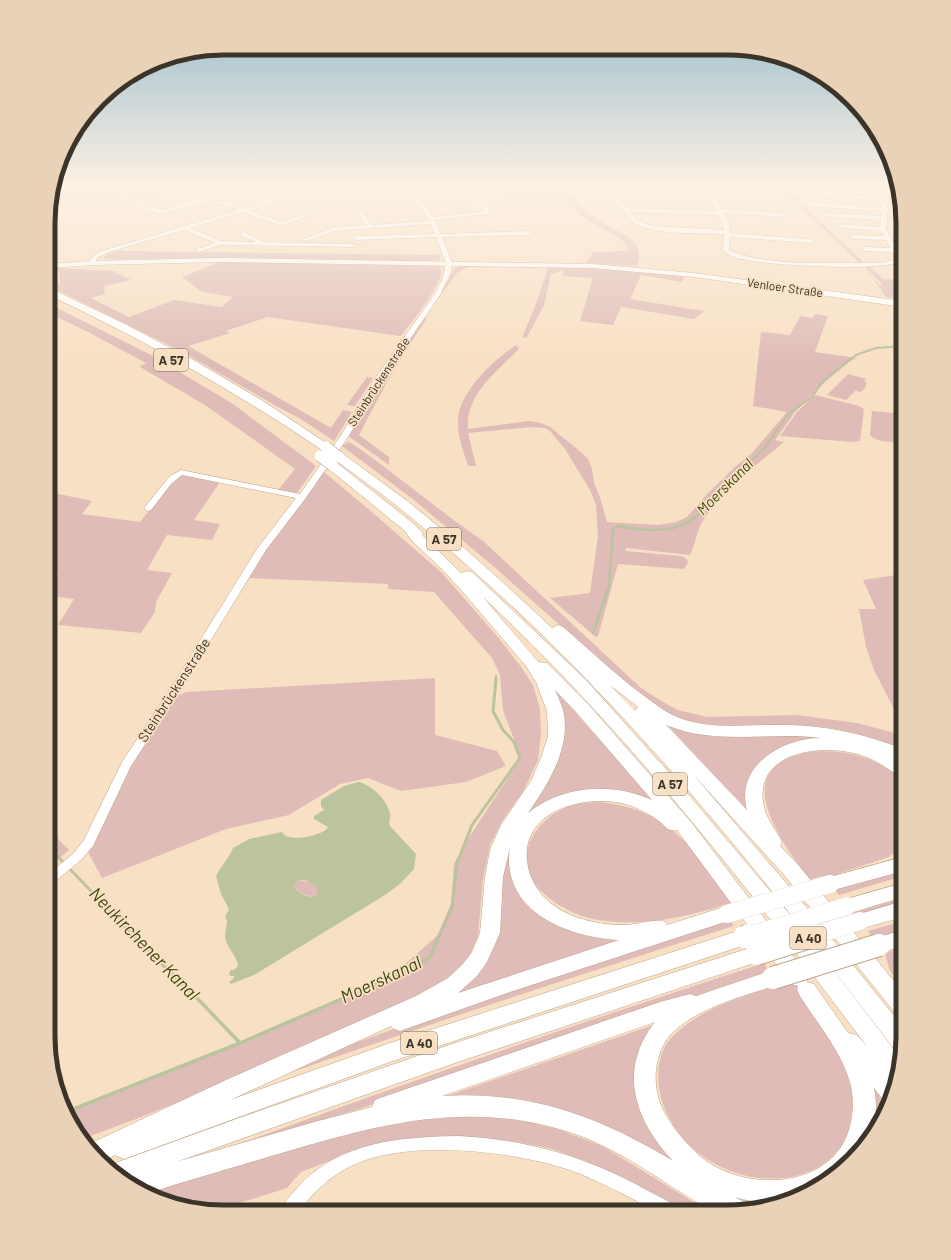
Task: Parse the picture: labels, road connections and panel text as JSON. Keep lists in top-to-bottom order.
{
  "streets": {
    "highway": ["A 57", "A 40"],
    "main road": ["Venloer Straße"],
    "street": ["Steinbrückenstraße"]
  },
  "crossings": [
    ["Venloer Straße", "Steinbrückenstraße"]
  ],
  "water": ["Moerskanal", "Neukirchener Kanal"]
}
